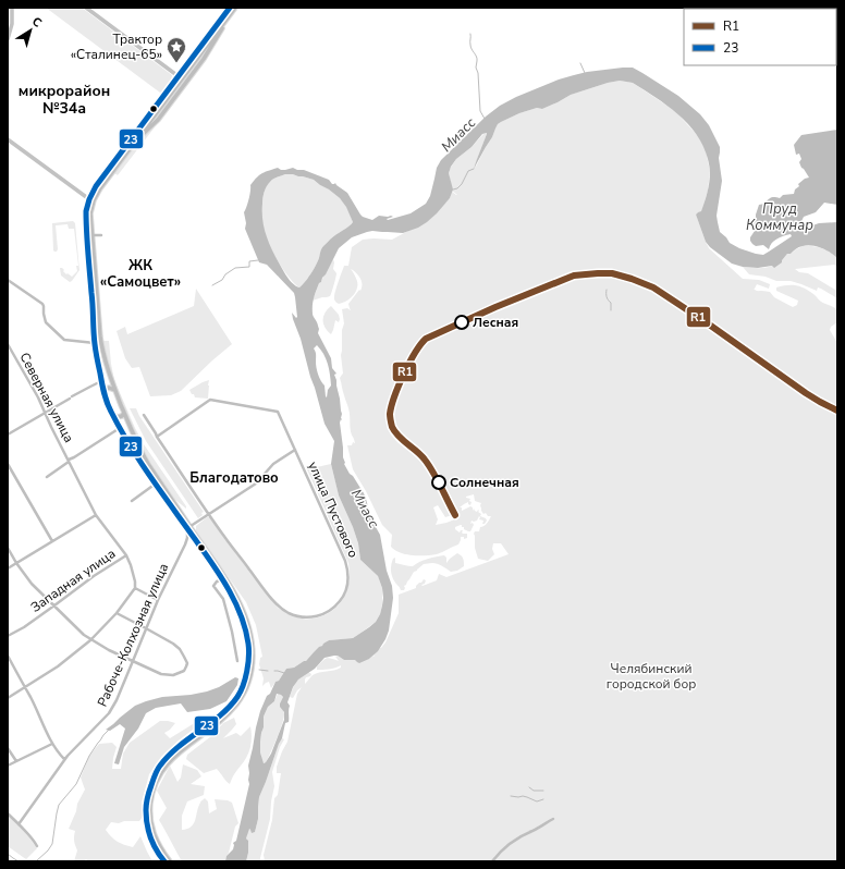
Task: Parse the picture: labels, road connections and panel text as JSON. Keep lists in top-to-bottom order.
{
  "streets": {
    "street": [
      "Северная улица",
      "улица Пустового",
      "Западная улица",
      "Рабоче-Колхозная улица"
    ]
  },
  "crossings": [
    ["Северная улица", "Западная улица"]
  ],
  "districts": ["микрорайон №34а", "ЖК «Самоцвет»", "Благодатово"],
  "water": ["Миасс", "Пруд Коммунар"],
  "parks": ["Челябинский городской бор"],
  "places": {
    "place": ["Трактор «Сталинец-65»"],
    "other": ["Лесная", "Солнечная"]
  },
  "lines": ["transit line 23", "transit line R1"],
  "legend": ["R1", "23"],
  "north": "top right"
}
